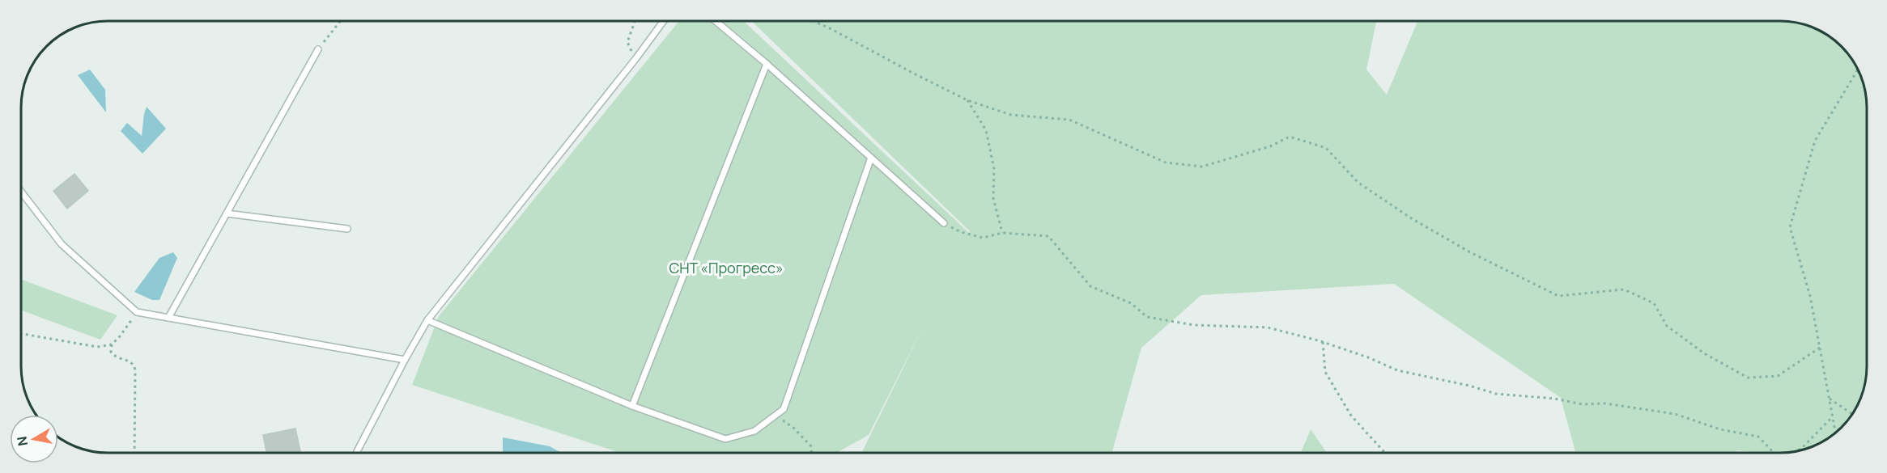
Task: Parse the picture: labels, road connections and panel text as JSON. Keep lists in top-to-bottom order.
{
  "parks": ["СНТ «Прогресс»"],
  "north": "left"
}
